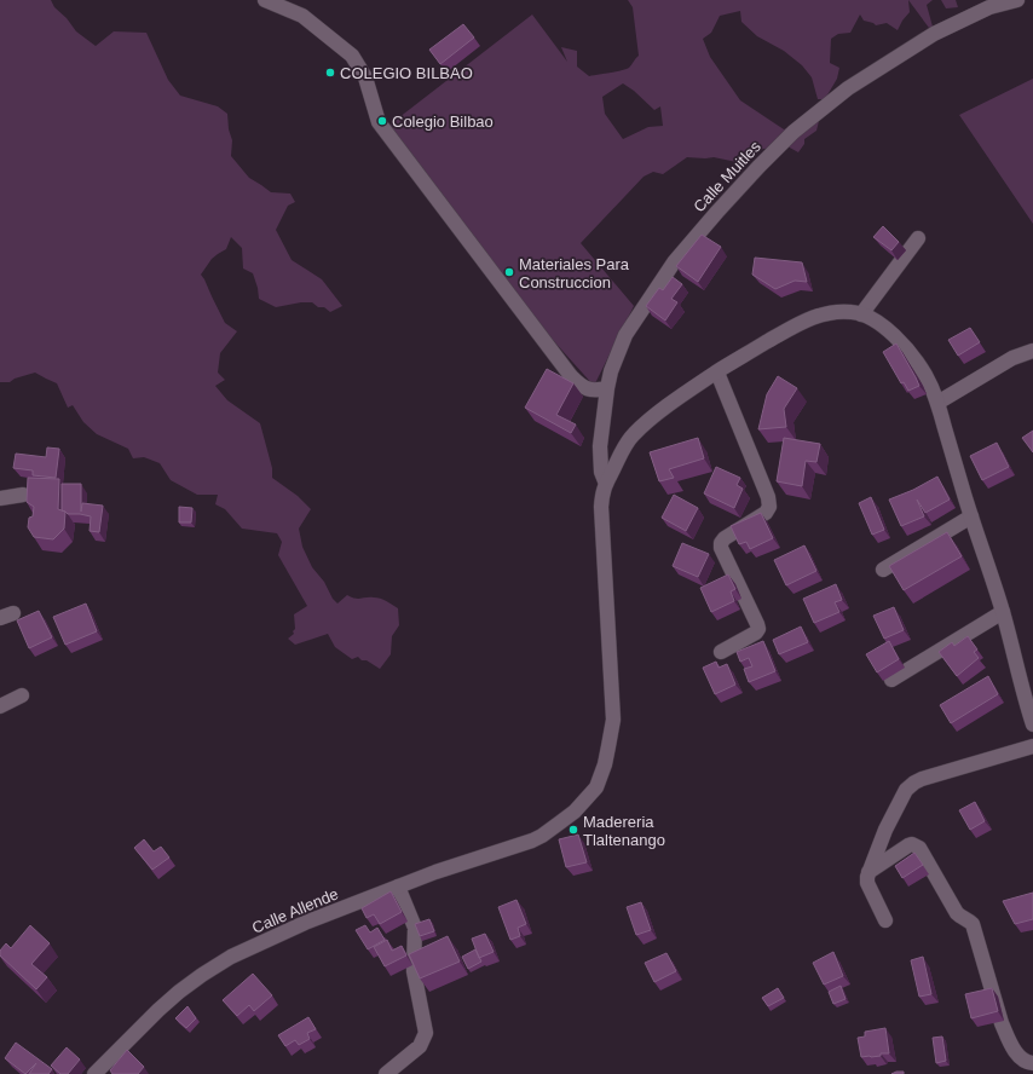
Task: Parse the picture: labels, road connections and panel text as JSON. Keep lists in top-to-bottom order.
{
  "streets": {
    "street": ["Calle Muitles", "Calle Allende"]
  },
  "crossings": [
    ["Calle Muitles", "Calle Allende"]
  ],
  "places": [
    "COLEGIO BILBAO",
    "Colegio Bilbao",
    "Materiales Para Construccion",
    "Madereria Tlaltenango"
  ]
}
